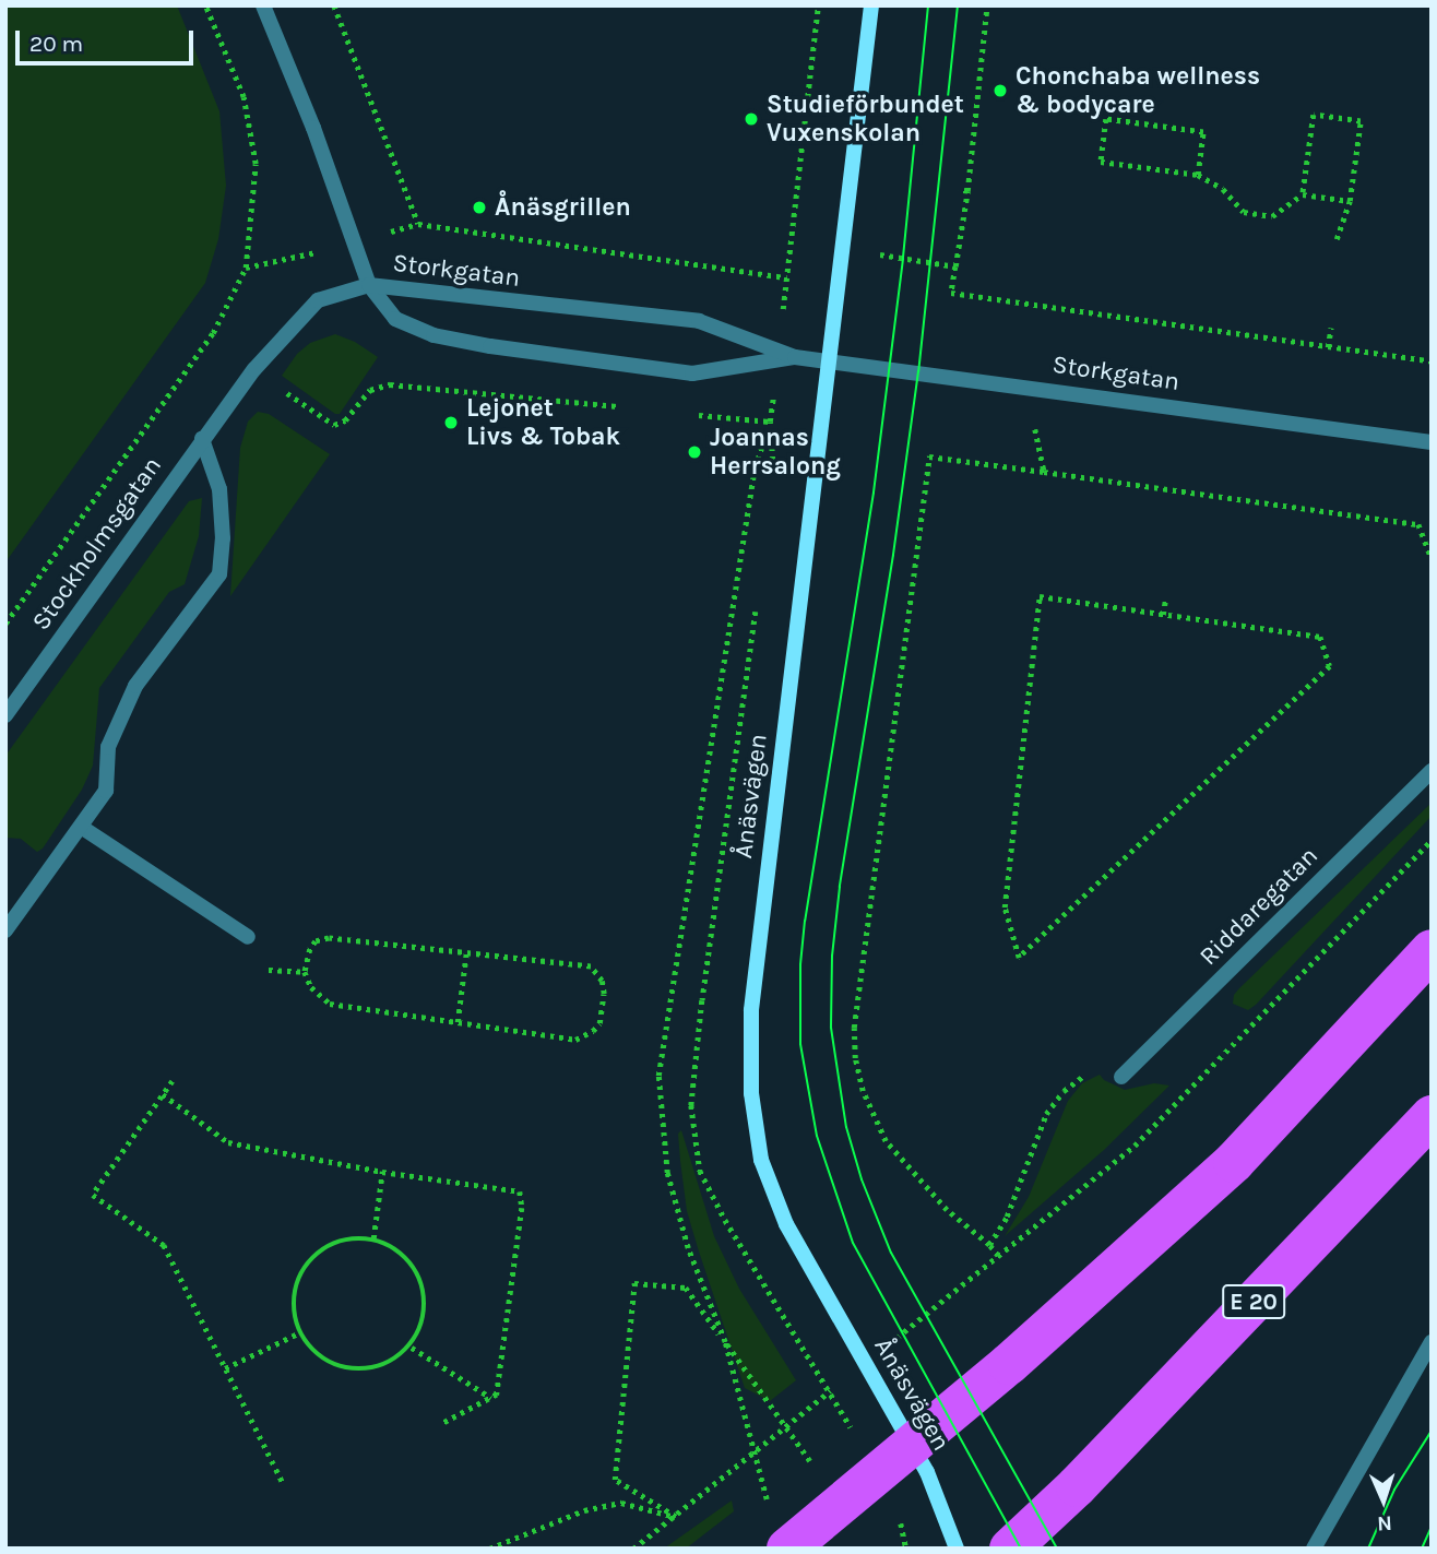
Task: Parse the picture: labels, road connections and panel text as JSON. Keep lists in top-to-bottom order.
{
  "streets": {
    "highway": ["E 20"],
    "street": [
      "Storkgatan",
      "Stockholmsgatan",
      "Ånäsvägen",
      "Riddaregatan"
    ]
  },
  "crossings": [
    ["Storkgatan", "Stockholmsgatan"],
    ["Storkgatan", "Ånäsvägen"]
  ],
  "places": [
    "Chonchaba wellness & bodycare",
    "Studieförbundet Vuxenskolan",
    "Ånäsgrillen",
    "Lejonet Livs & Tobak",
    "Joannas Herrsalong"
  ],
  "scale_bar": "20 m",
  "north": "bottom"
}
